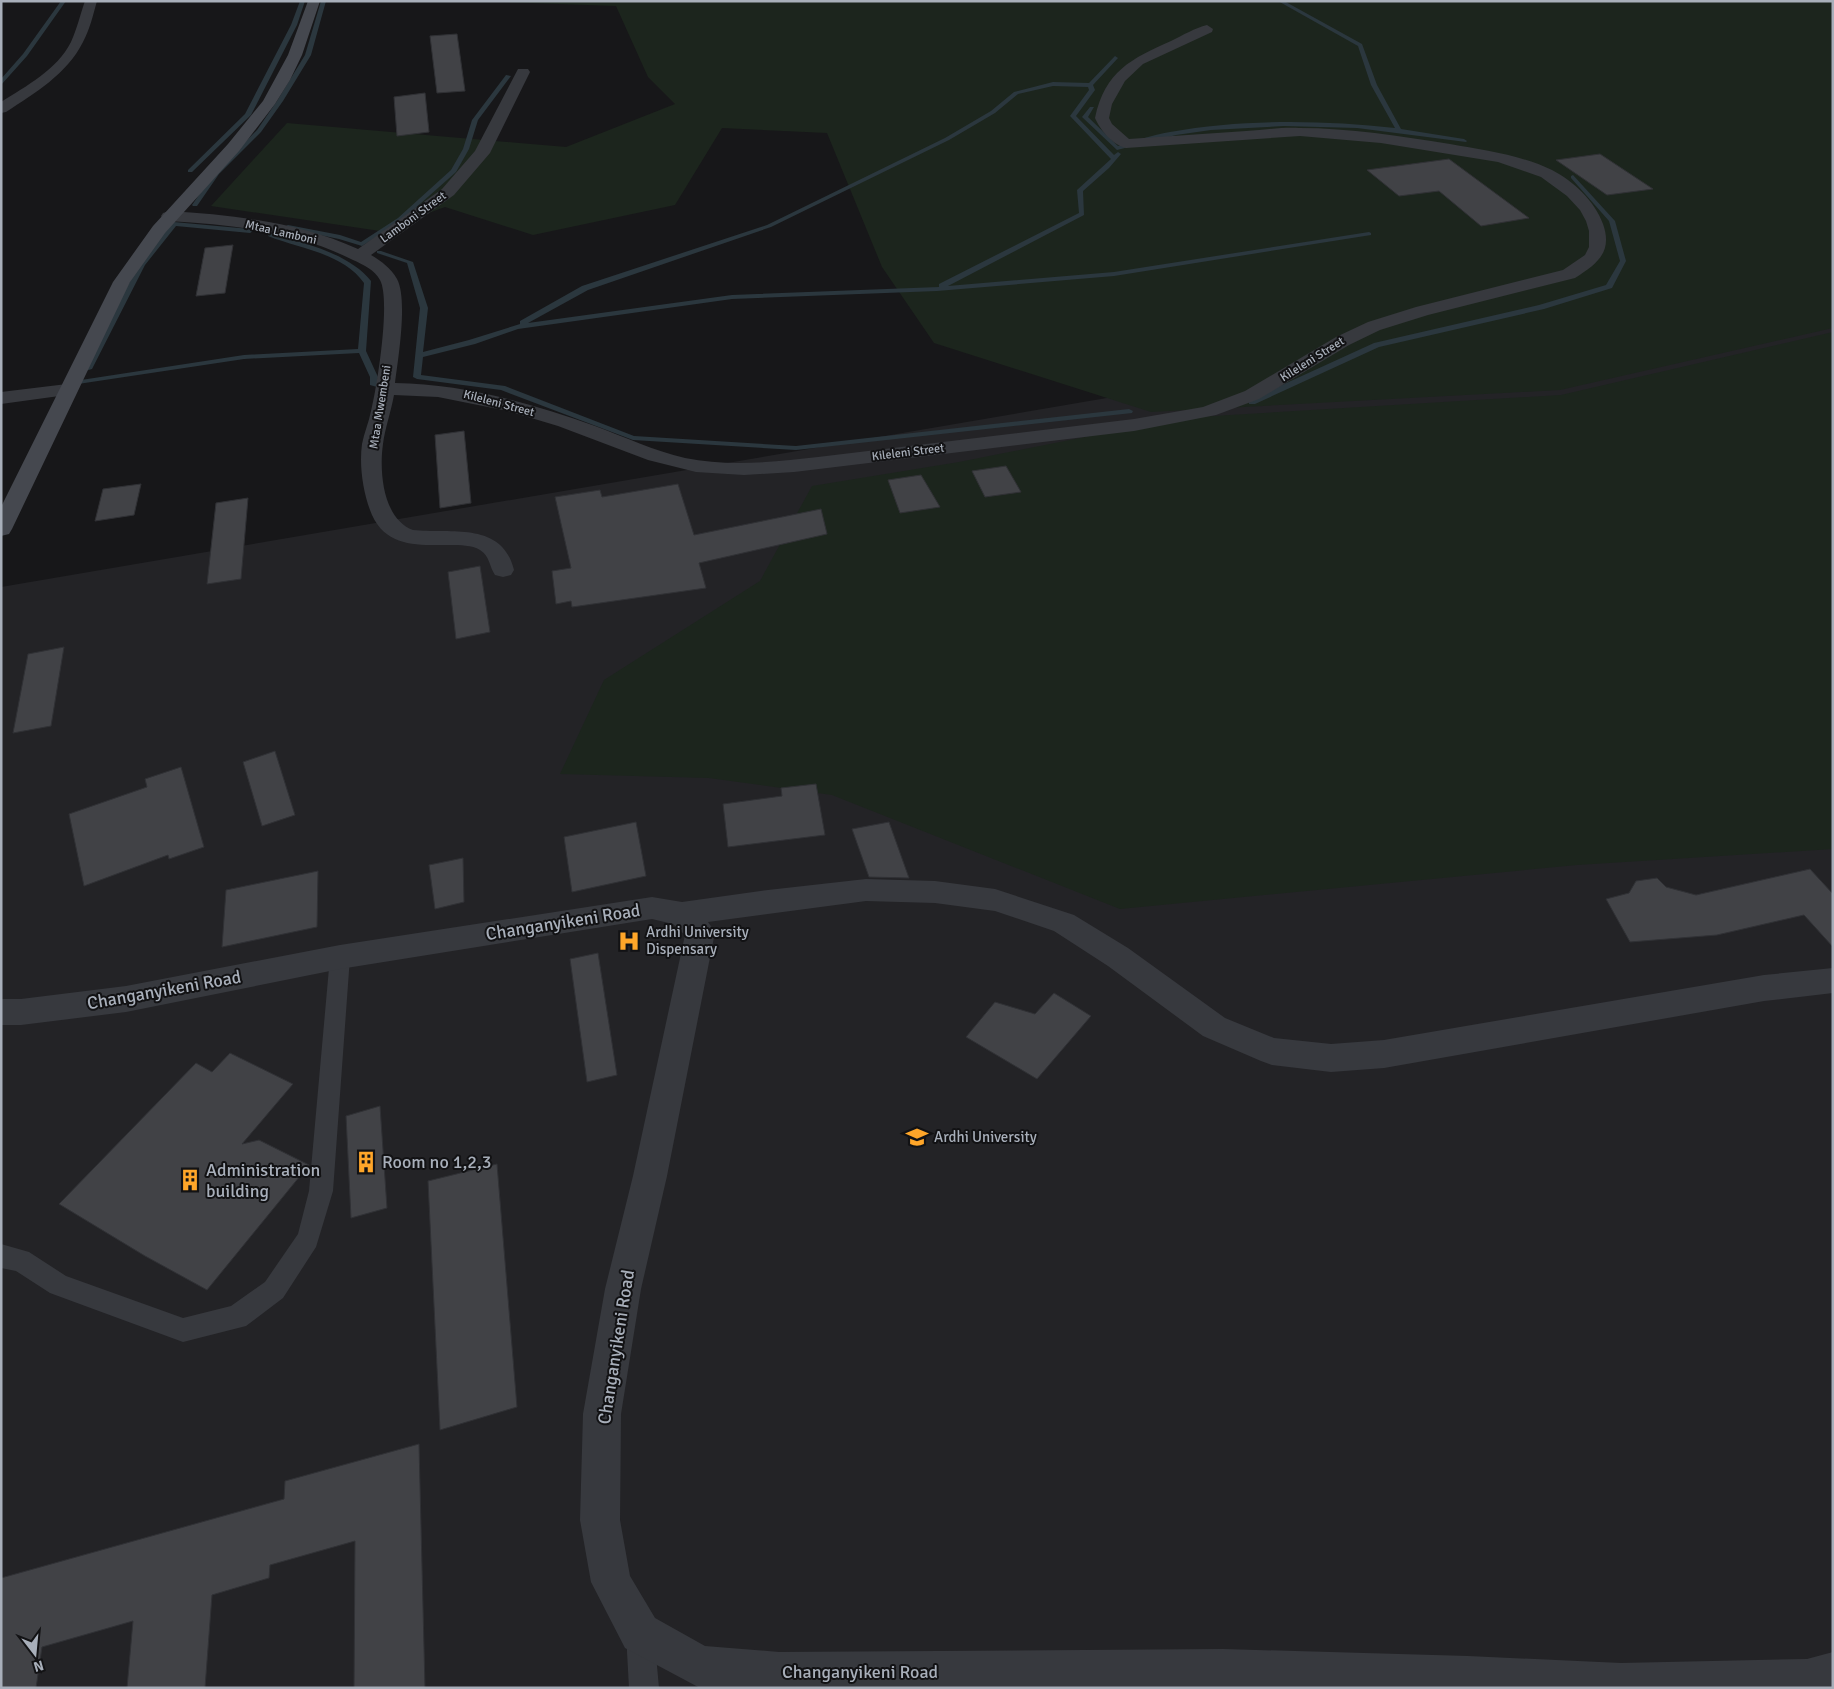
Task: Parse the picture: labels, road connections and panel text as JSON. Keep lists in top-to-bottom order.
{
  "streets": {
    "street": [
      "Lamboni Street",
      "Mtaa Lamboni",
      "Kileleni Street",
      "Mtaa Mwembeni",
      "Changanyikeni Road"
    ]
  },
  "crossings": [
    ["Lamboni Street", "Mtaa Lamboni"],
    ["Lamboni Street", "Mtaa Mwembeni"],
    ["Mtaa Lamboni", "Mtaa Mwembeni"],
    ["Kileleni Street", "Mtaa Mwembeni"]
  ],
  "places": {
    "hospital": ["Ardhi University Dispensary"],
    "school or university": ["Ardhi University"],
    "building": ["Room no 1,2,3", "Administration building"]
  },
  "north": "bottom"
}
